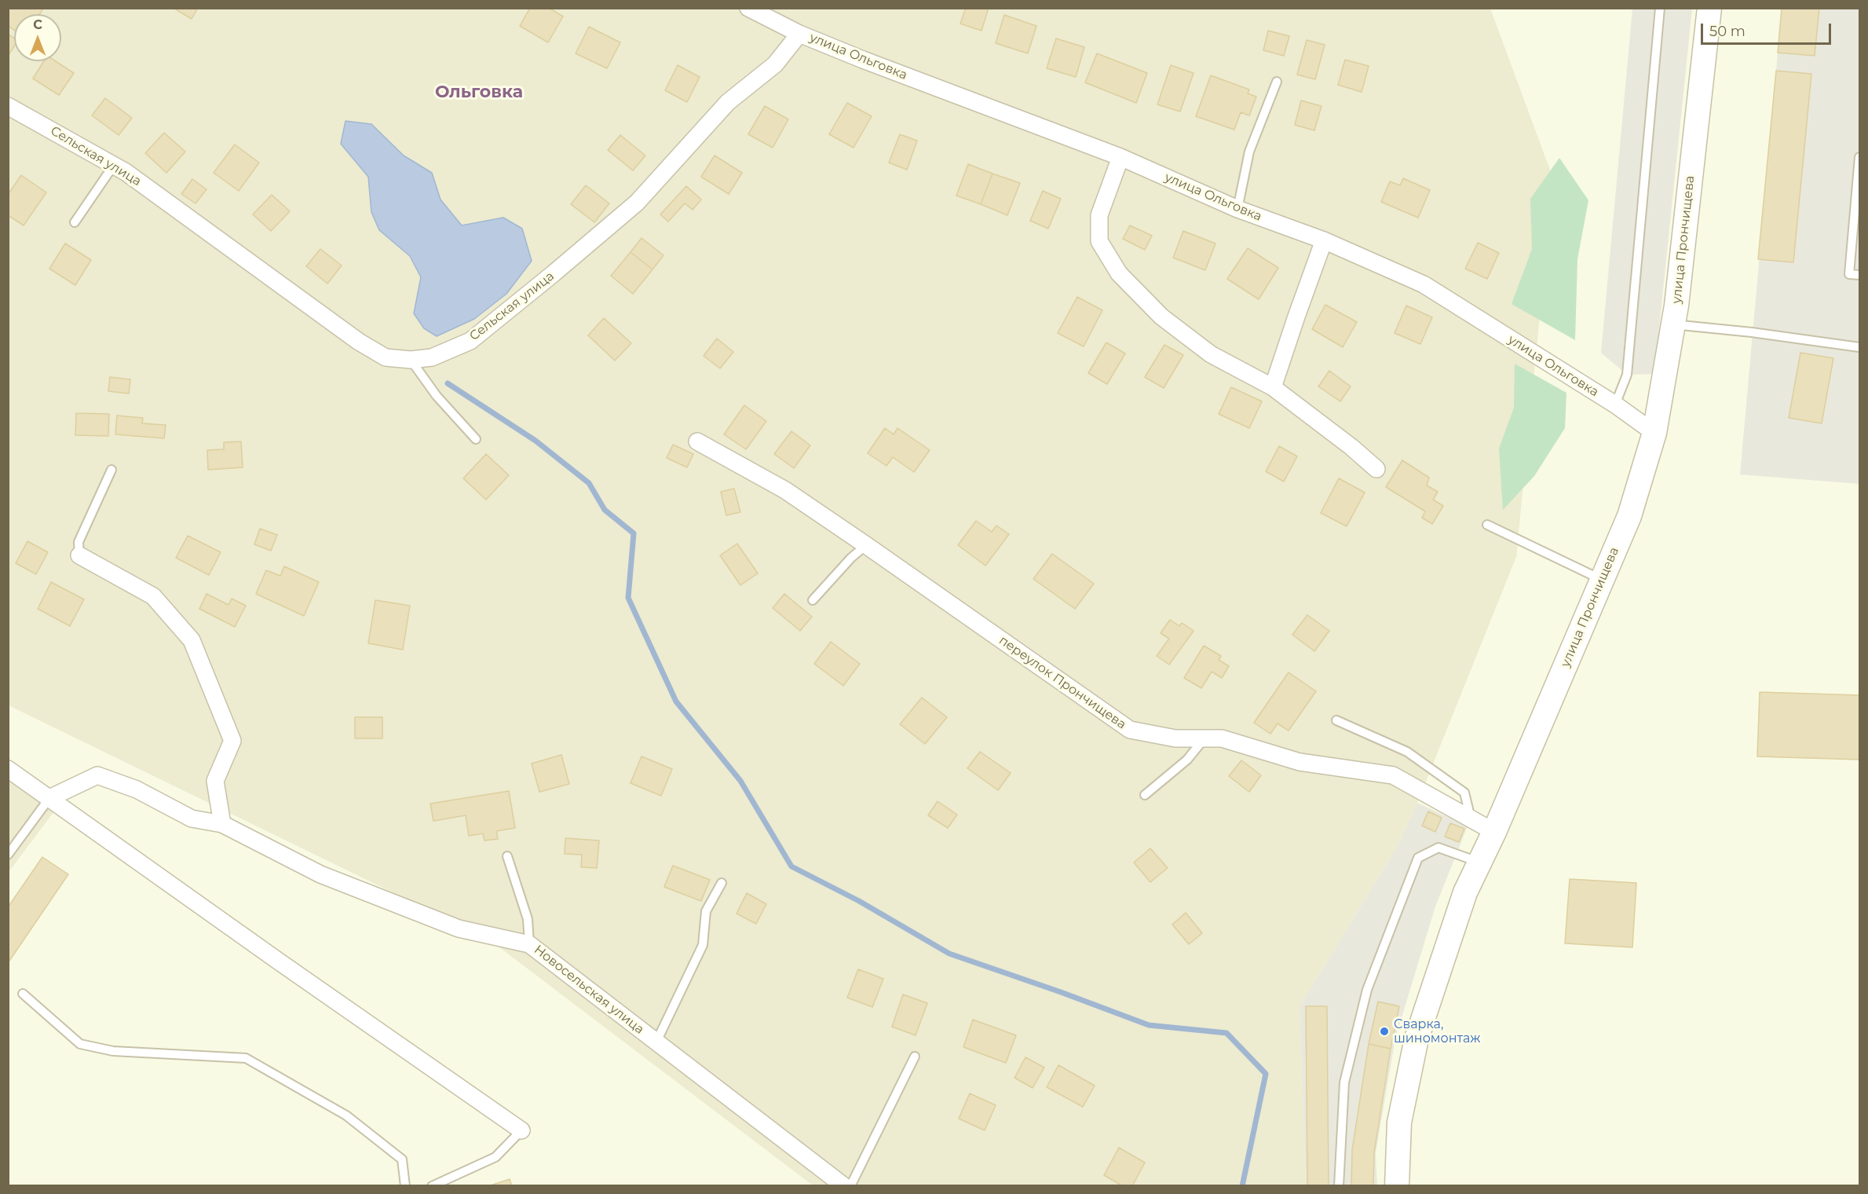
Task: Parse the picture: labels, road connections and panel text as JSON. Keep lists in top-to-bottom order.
{
  "streets": {
    "street": [
      "улица Ольговка",
      "Сельская улица",
      "улица Прончищева",
      "переулок Прончищева",
      "Новосельская улица"
    ]
  },
  "crossings": [
    ["улица Ольговка", "Сельская улица"],
    ["улица Ольговка", "улица Прончищева"],
    ["улица Прончищева", "переулок Прончищева"]
  ],
  "districts": ["Ольговка"],
  "places": ["Сварка, шиномонтаж"],
  "scale_bar": "50 m",
  "north": "top"
}
